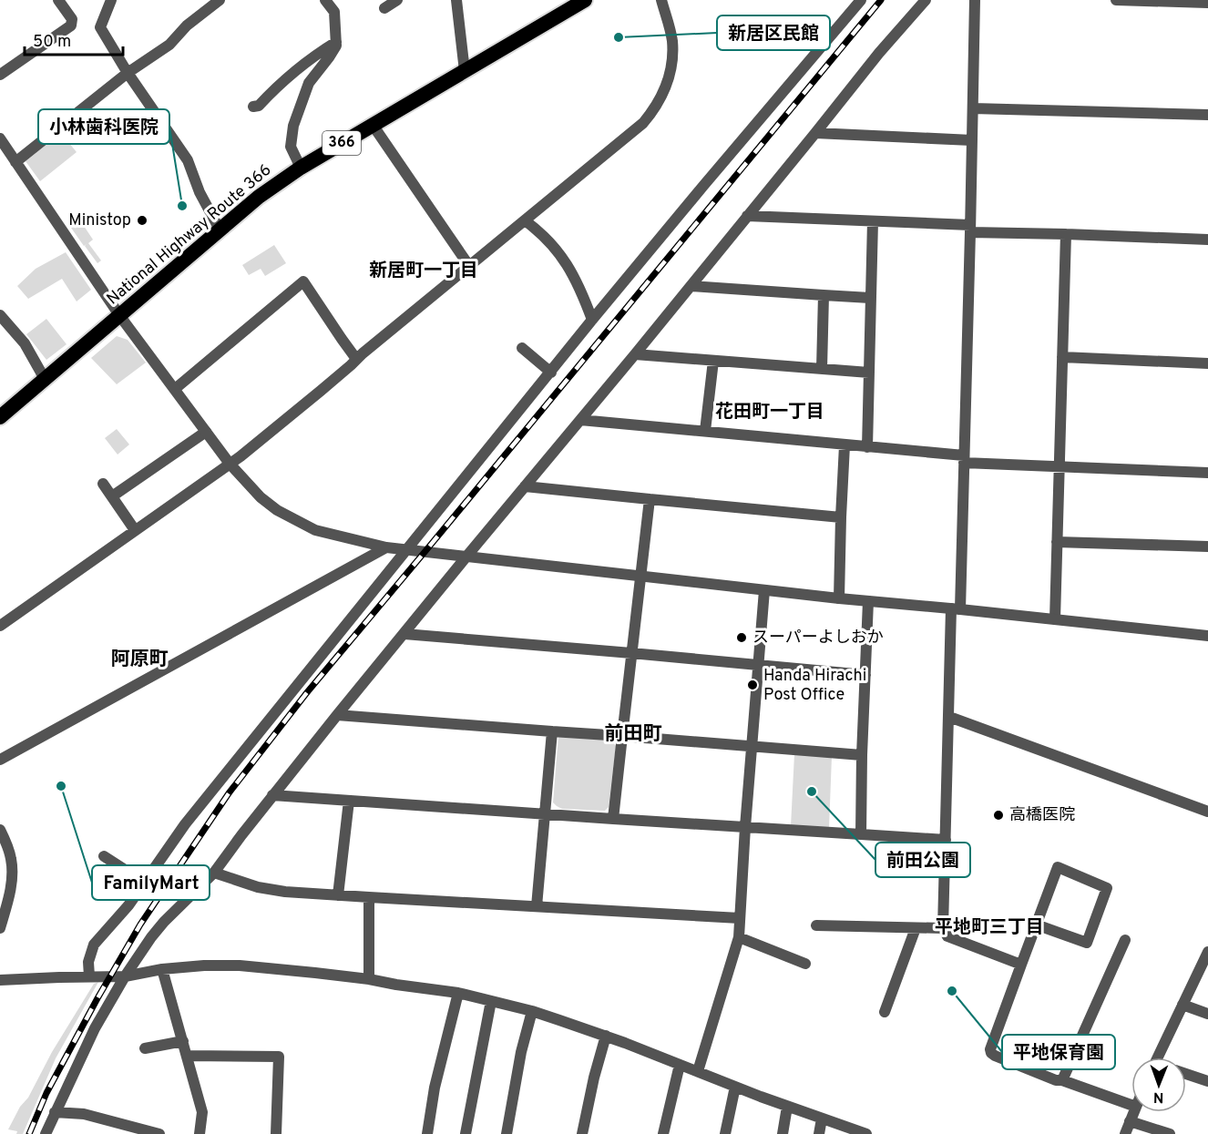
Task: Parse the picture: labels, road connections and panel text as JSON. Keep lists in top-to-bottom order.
{
  "streets": {
    "highway": ["366", "National Highway Route 366"]
  },
  "districts": [
    "新居町一丁目",
    "花田町一丁目",
    "阿原町",
    "前田町",
    "平地町三丁目"
  ],
  "places": [
    "新居区民館",
    "小林歯科医院",
    "Ministop",
    "スーパーよしおか",
    "Handa Hirachi Post Office",
    "FamilyMart",
    "前田公園",
    "高橋医院",
    "平地保育園"
  ],
  "scale_bar": "50 m",
  "north": "bottom"
}
